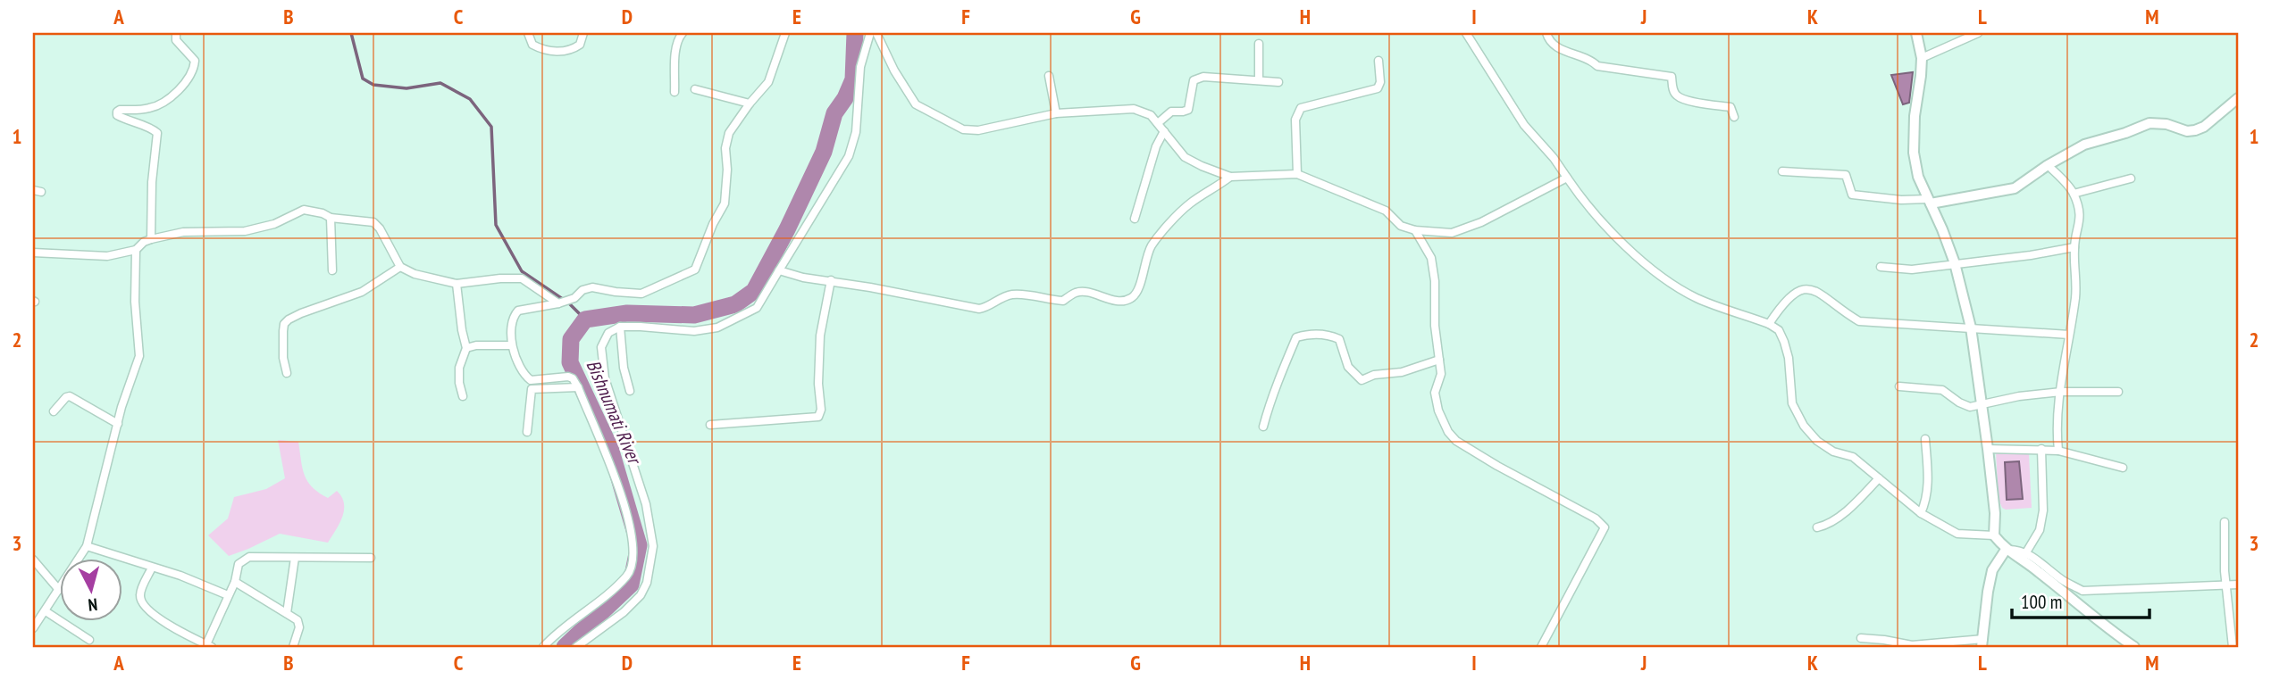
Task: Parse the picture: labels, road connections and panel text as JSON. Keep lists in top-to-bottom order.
{
  "water": ["Bishnumati River"],
  "scale_bar": "100 m",
  "north": "bottom",
  "grid": {
    "columns": [
      "A",
      "B",
      "C",
      "D",
      "E",
      "F",
      "G",
      "H",
      "I",
      "J",
      "K",
      "L",
      "M"
    ],
    "rows": ["1", "2", "3"]
  }
}
